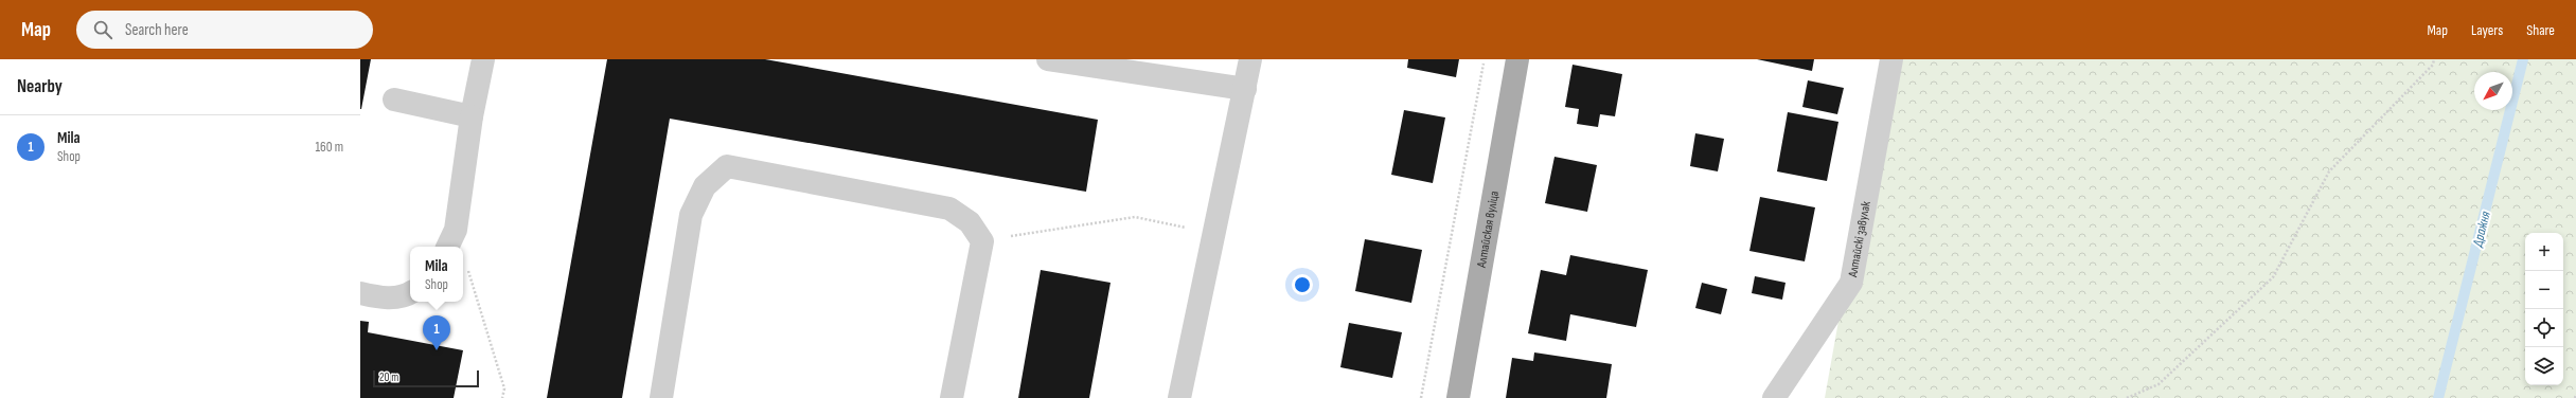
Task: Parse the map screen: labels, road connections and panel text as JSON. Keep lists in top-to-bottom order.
{
  "streets": {
    "main road": ["Алтайская вуліца"],
    "street": ["Алтайскі завулак"]
  },
  "water": ["Дражня"],
  "scale_bar": "20 m",
  "north": "bottom left",
  "page": {
    "header": "Map",
    "search": "Search here",
    "nav": ["Map", "Layers", "Share"],
    "heading": "Nearby",
    "list": [
      {
        "mark": "1",
        "name": "Mila",
        "note": "Shop",
        "value": "160 m"
      }
    ],
    "map_buttons": ["+", "−"],
    "popup": ["Mila", "Shop"],
    "pins": "1",
    "scale": "20 m"
  }
}
